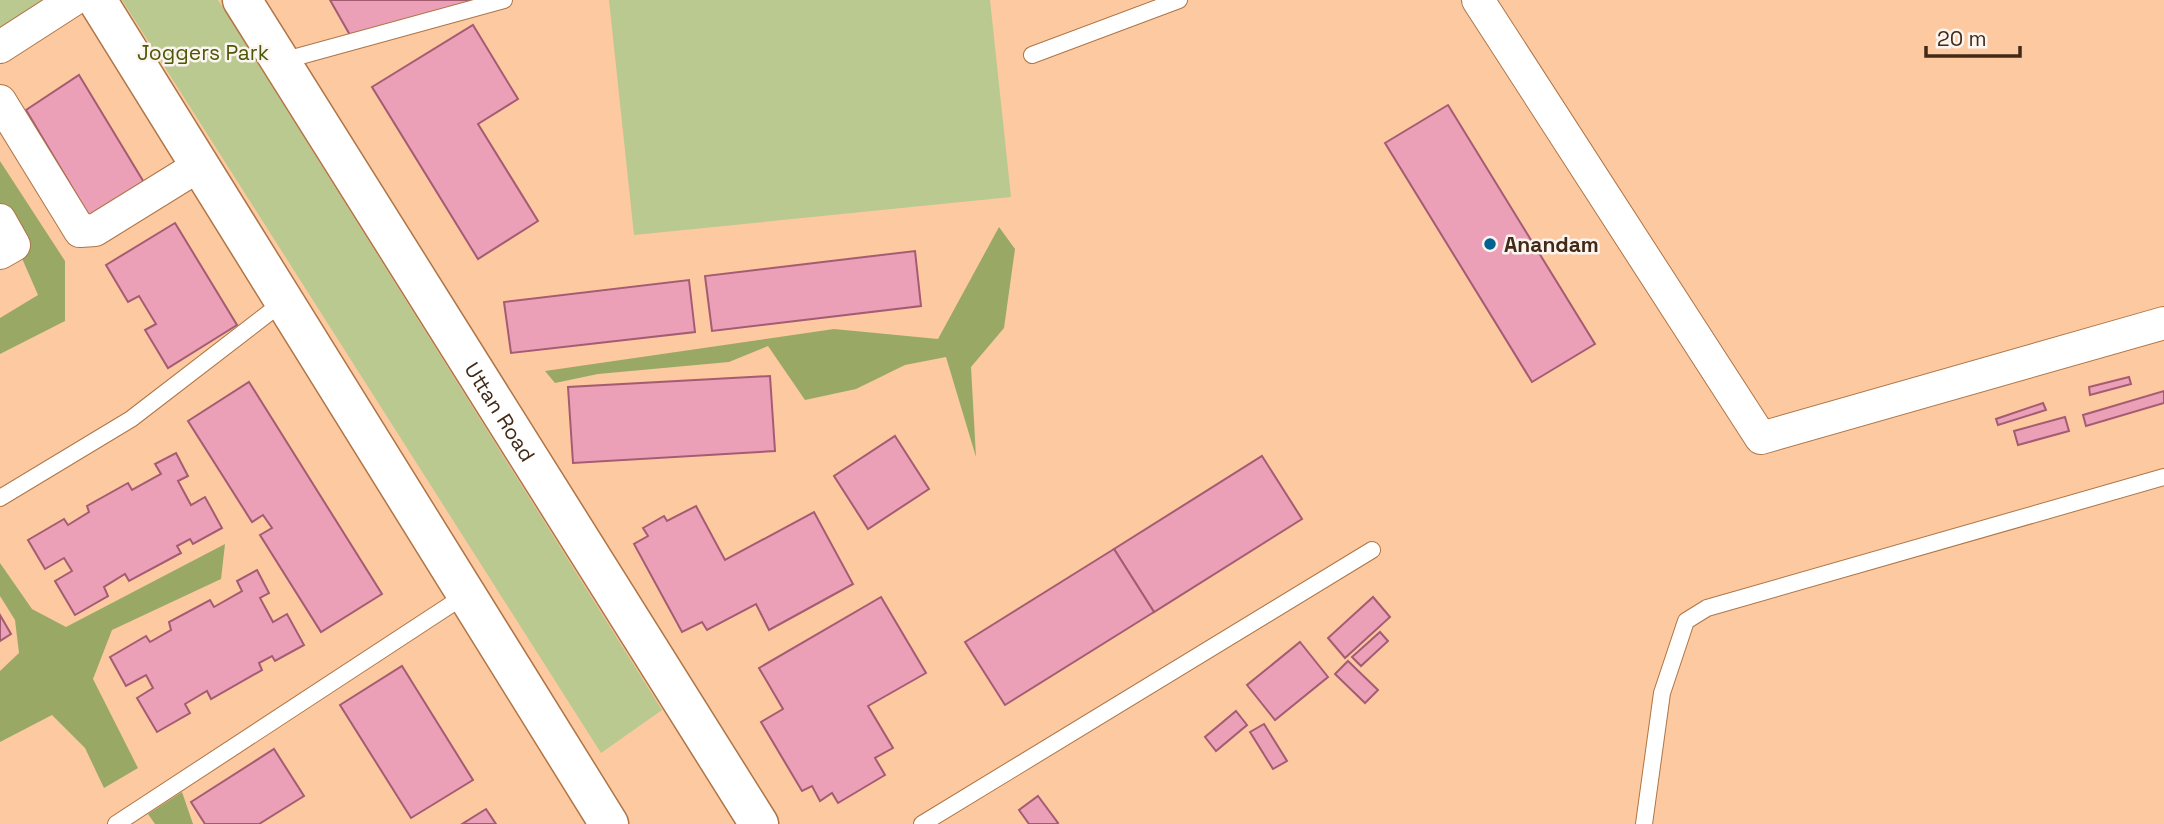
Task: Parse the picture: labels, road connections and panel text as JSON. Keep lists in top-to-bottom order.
{
  "streets": {
    "main road": ["Uttan Road"]
  },
  "parks": ["Joggers Park"],
  "places": ["Anandam"],
  "scale_bar": "20 m"
}
